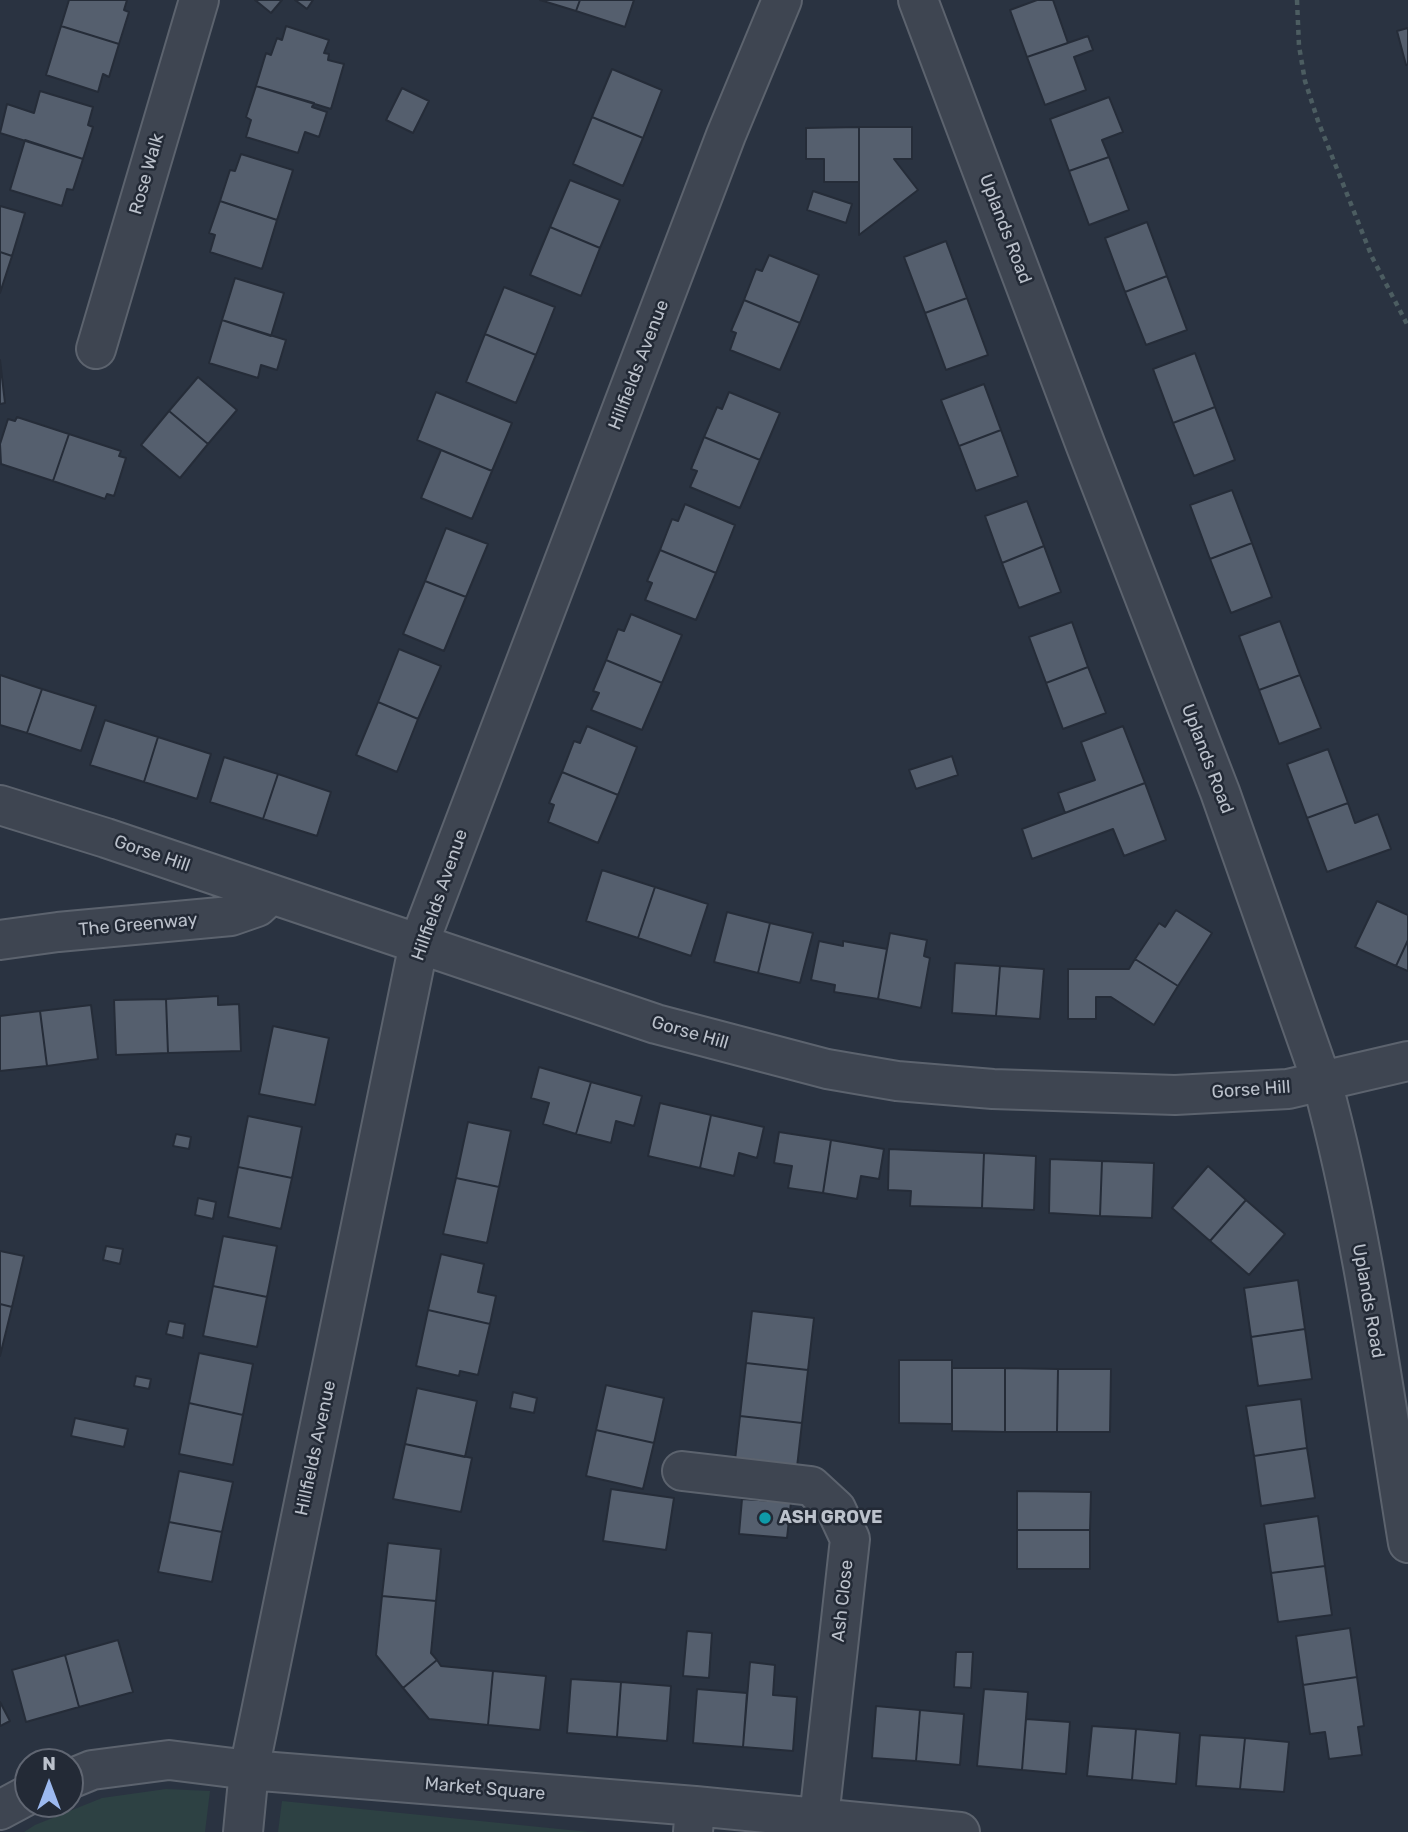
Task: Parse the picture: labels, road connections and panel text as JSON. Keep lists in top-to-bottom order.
{
  "streets": {
    "street": [
      "Rose Walk",
      "Uplands Road",
      "Hillfields Avenue",
      "Gorse Hill",
      "The Greenway",
      "Ash Close",
      "Market Square"
    ]
  },
  "crossings": [
    ["Uplands Road", "Gorse Hill"],
    ["Hillfields Avenue", "Gorse Hill"],
    ["Hillfields Avenue", "Market Square"],
    ["Gorse Hill", "The Greenway"]
  ],
  "places": ["ASH GROVE"],
  "north": "top"
}
